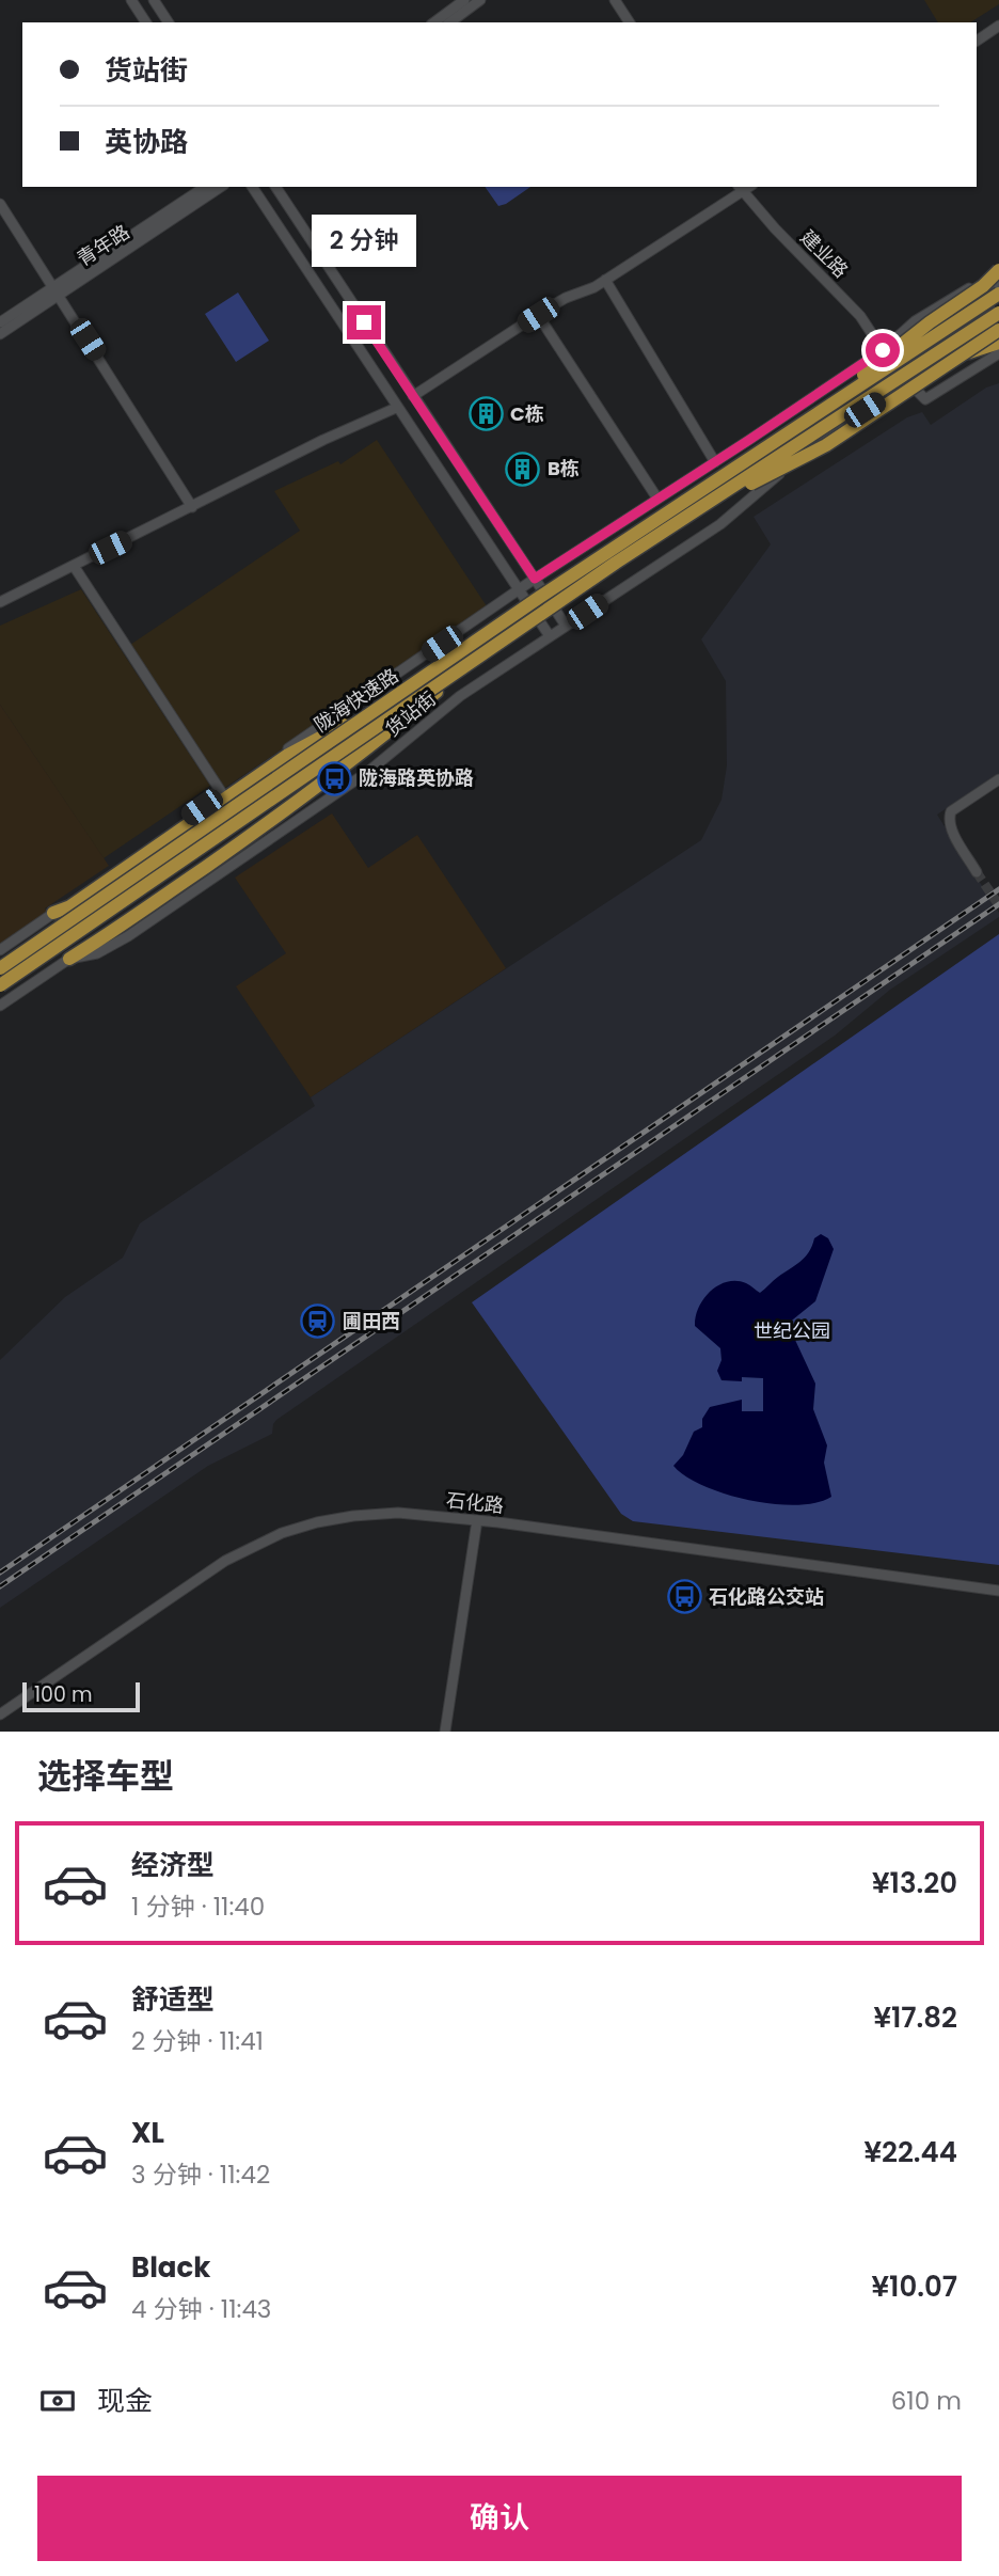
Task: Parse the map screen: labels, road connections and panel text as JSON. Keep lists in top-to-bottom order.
{
  "streets": {
    "highway": ["陇海快速路"],
    "street": [
      "青年路",
      "建业路",
      "货站街",
      "石化路"
    ]
  },
  "crossings": [
    ["建业路", "货站街"]
  ],
  "parks": ["世纪公园"],
  "places": {
    "building": ["C栋", "B栋"],
    "bus stop": ["陇海路英协路", "石化路公交站"],
    "station": ["圃田西"]
  },
  "scale_bar": "100 m",
  "page": {
    "banner": ["货站街", "英协路"],
    "bubble": "2 分钟",
    "scale": "100 m",
    "heading": "选择车型",
    "list": [
      {
        "name": "经济型",
        "note": "1 分钟 · 11:40",
        "value": "¥13.20"
      },
      {
        "name": "舒适型",
        "note": "2 分钟 · 11:41",
        "value": "¥17.82"
      },
      {
        "name": "XL",
        "note": "3 分钟 · 11:42",
        "value": "¥22.44"
      },
      {
        "name": "Black",
        "note": "4 分钟 · 11:43",
        "value": "¥10.07"
      }
    ],
    "pay": ["现金", "610 m"],
    "buttons": "确认"
  }
}
